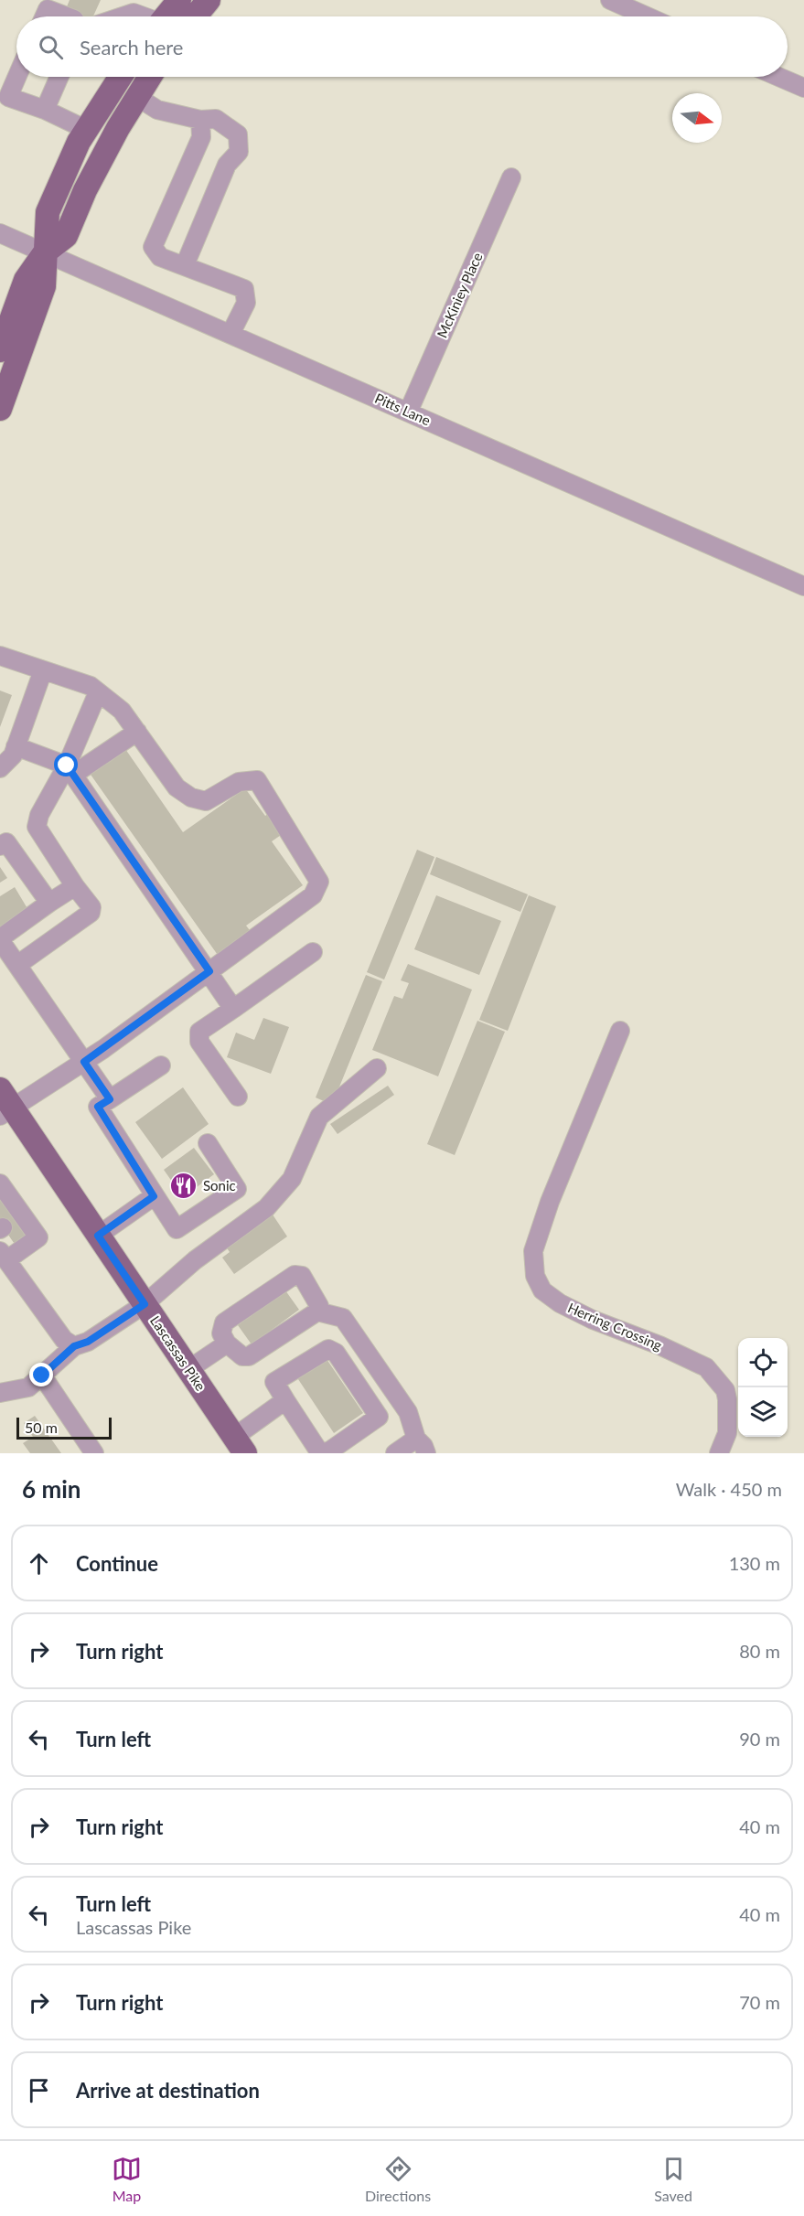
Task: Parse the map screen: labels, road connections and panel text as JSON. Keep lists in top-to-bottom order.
{
  "streets": {
    "main road": ["Lascassas Pike"],
    "street": ["McKiniey Place", "Pitts Lane", "Herring Crossing"]
  },
  "crossings": [
    ["McKiniey Place", "Pitts Lane"]
  ],
  "places": {
    "restaurant": ["Sonic"]
  },
  "scale_bar": "50 m",
  "north": "right",
  "page": {
    "search": "Search here",
    "scale": "50 m",
    "heading": ["6 min", "Walk · 450 m"],
    "list": [
      ["Continue", "130 m"],
      ["Turn right", "80 m"],
      ["Turn left", "90 m"],
      ["Turn right", "40 m"],
      ["Turn left", "Lascassas Pike", "40 m"],
      ["Turn right", "70 m"],
      "Arrive at destination"
    ],
    "nav": ["Map", "Directions", "Saved"]
  }
}
